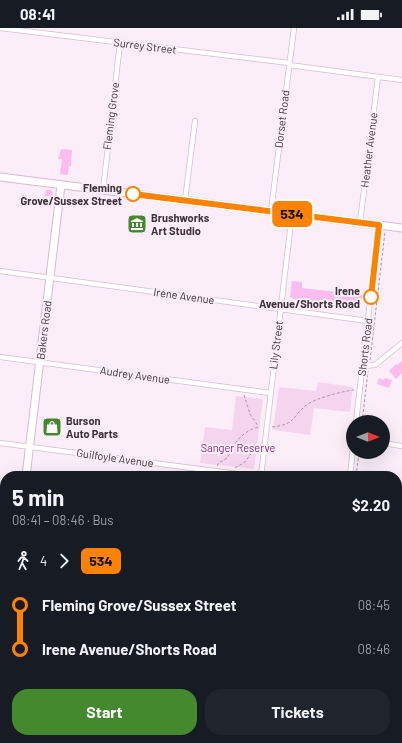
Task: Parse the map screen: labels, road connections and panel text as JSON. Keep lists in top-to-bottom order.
{
  "streets": {
    "street": [
      "Surrey Street",
      "Fleming Grove",
      "Dorset Road",
      "Heather Avenue",
      "Irene Avenue",
      "Bakers Road",
      "Lily Street",
      "Shorts Road",
      "Audrey Avenue",
      "Guilfoyle Avenue"
    ]
  },
  "crossings": [
    ["Surrey Street", "Fleming Grove"],
    ["Surrey Street", "Dorset Road"],
    ["Surrey Street", "Heather Avenue"],
    ["Irene Avenue", "Bakers Road"],
    ["Irene Avenue", "Lily Street"],
    ["Irene Avenue", "Shorts Road"],
    ["Bakers Road", "Audrey Avenue"],
    ["Bakers Road", "Guilfoyle Avenue"],
    ["Lily Street", "Audrey Avenue"]
  ],
  "parks": ["Sanger Reserve"],
  "places": {
    "other": ["Fleming Grove/Sussex Street", "Irene Avenue/Shorts Road"],
    "museum": ["Brushworks Art Studio"],
    "shop": ["Burson Auto Parts"]
  },
  "lines": ["bus line 534"],
  "north": "right",
  "page": {
    "status": "08:41",
    "on_map": "534",
    "heading": ["5 min", "08:41 – 08:46 · Bus", "$2.20"],
    "legs": ["4", "534"],
    "list": [
      {
        "name": "Fleming Grove/Sussex Street",
        "value": "08:45"
      },
      {
        "name": "Irene Avenue/Shorts Road",
        "value": "08:46"
      }
    ],
    "buttons": ["Start", "Tickets"]
  }
}
